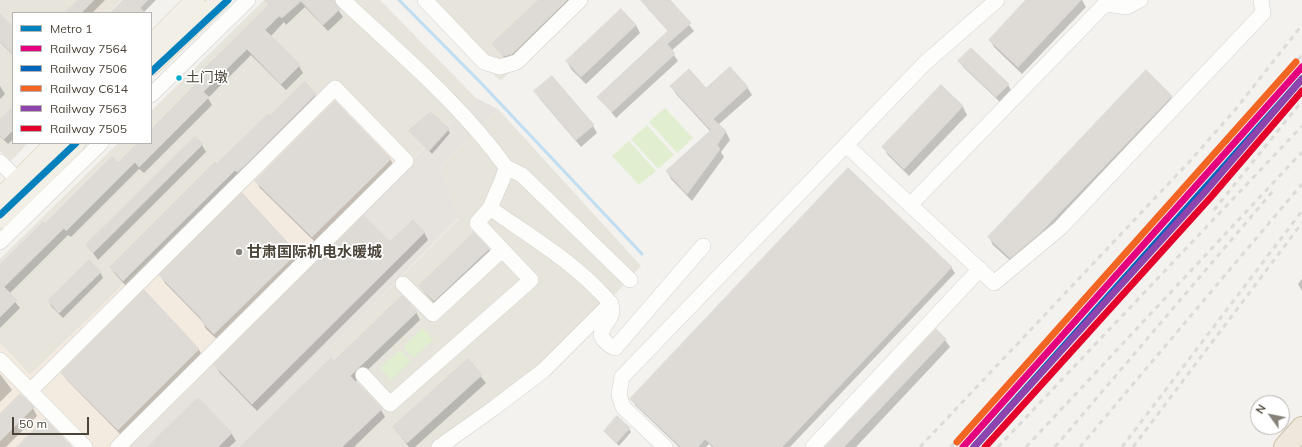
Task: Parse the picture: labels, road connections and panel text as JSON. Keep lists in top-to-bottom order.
{
  "places": ["土门墩", "甘肃国际机电水暖城"],
  "lines": [
    "metro line 1",
    "rail line C614",
    "rail line 7564",
    "rail line 7506",
    "rail line 7563",
    "rail line 7505"
  ],
  "legend": [
    "Metro 1",
    "Railway 7564",
    "Railway 7506",
    "Railway C614",
    "Railway 7563",
    "Railway 7505"
  ],
  "scale_bar": "50 m",
  "north": "top left"
}
